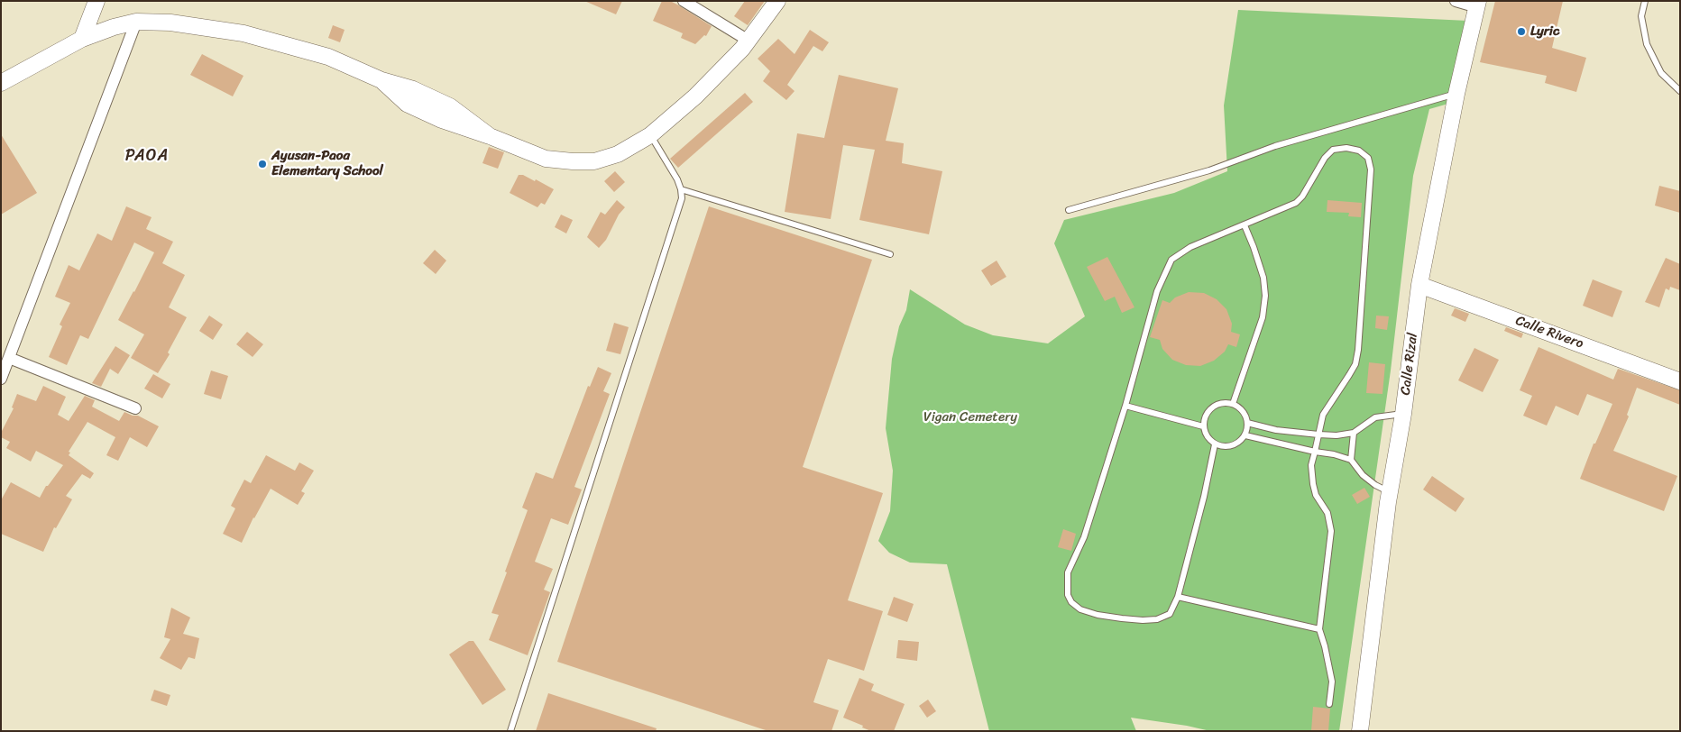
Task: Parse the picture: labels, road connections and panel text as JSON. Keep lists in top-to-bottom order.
{
  "streets": {
    "street": ["Calle Rivero", "Calle Rizal"]
  },
  "crossings": [
    ["Calle Rivero", "Calle Rizal"]
  ],
  "districts": ["PAOA"],
  "parks": ["Vigan Cemetery"],
  "places": ["Lyric", "Ayusan-Paoa Elementary School"]
}
